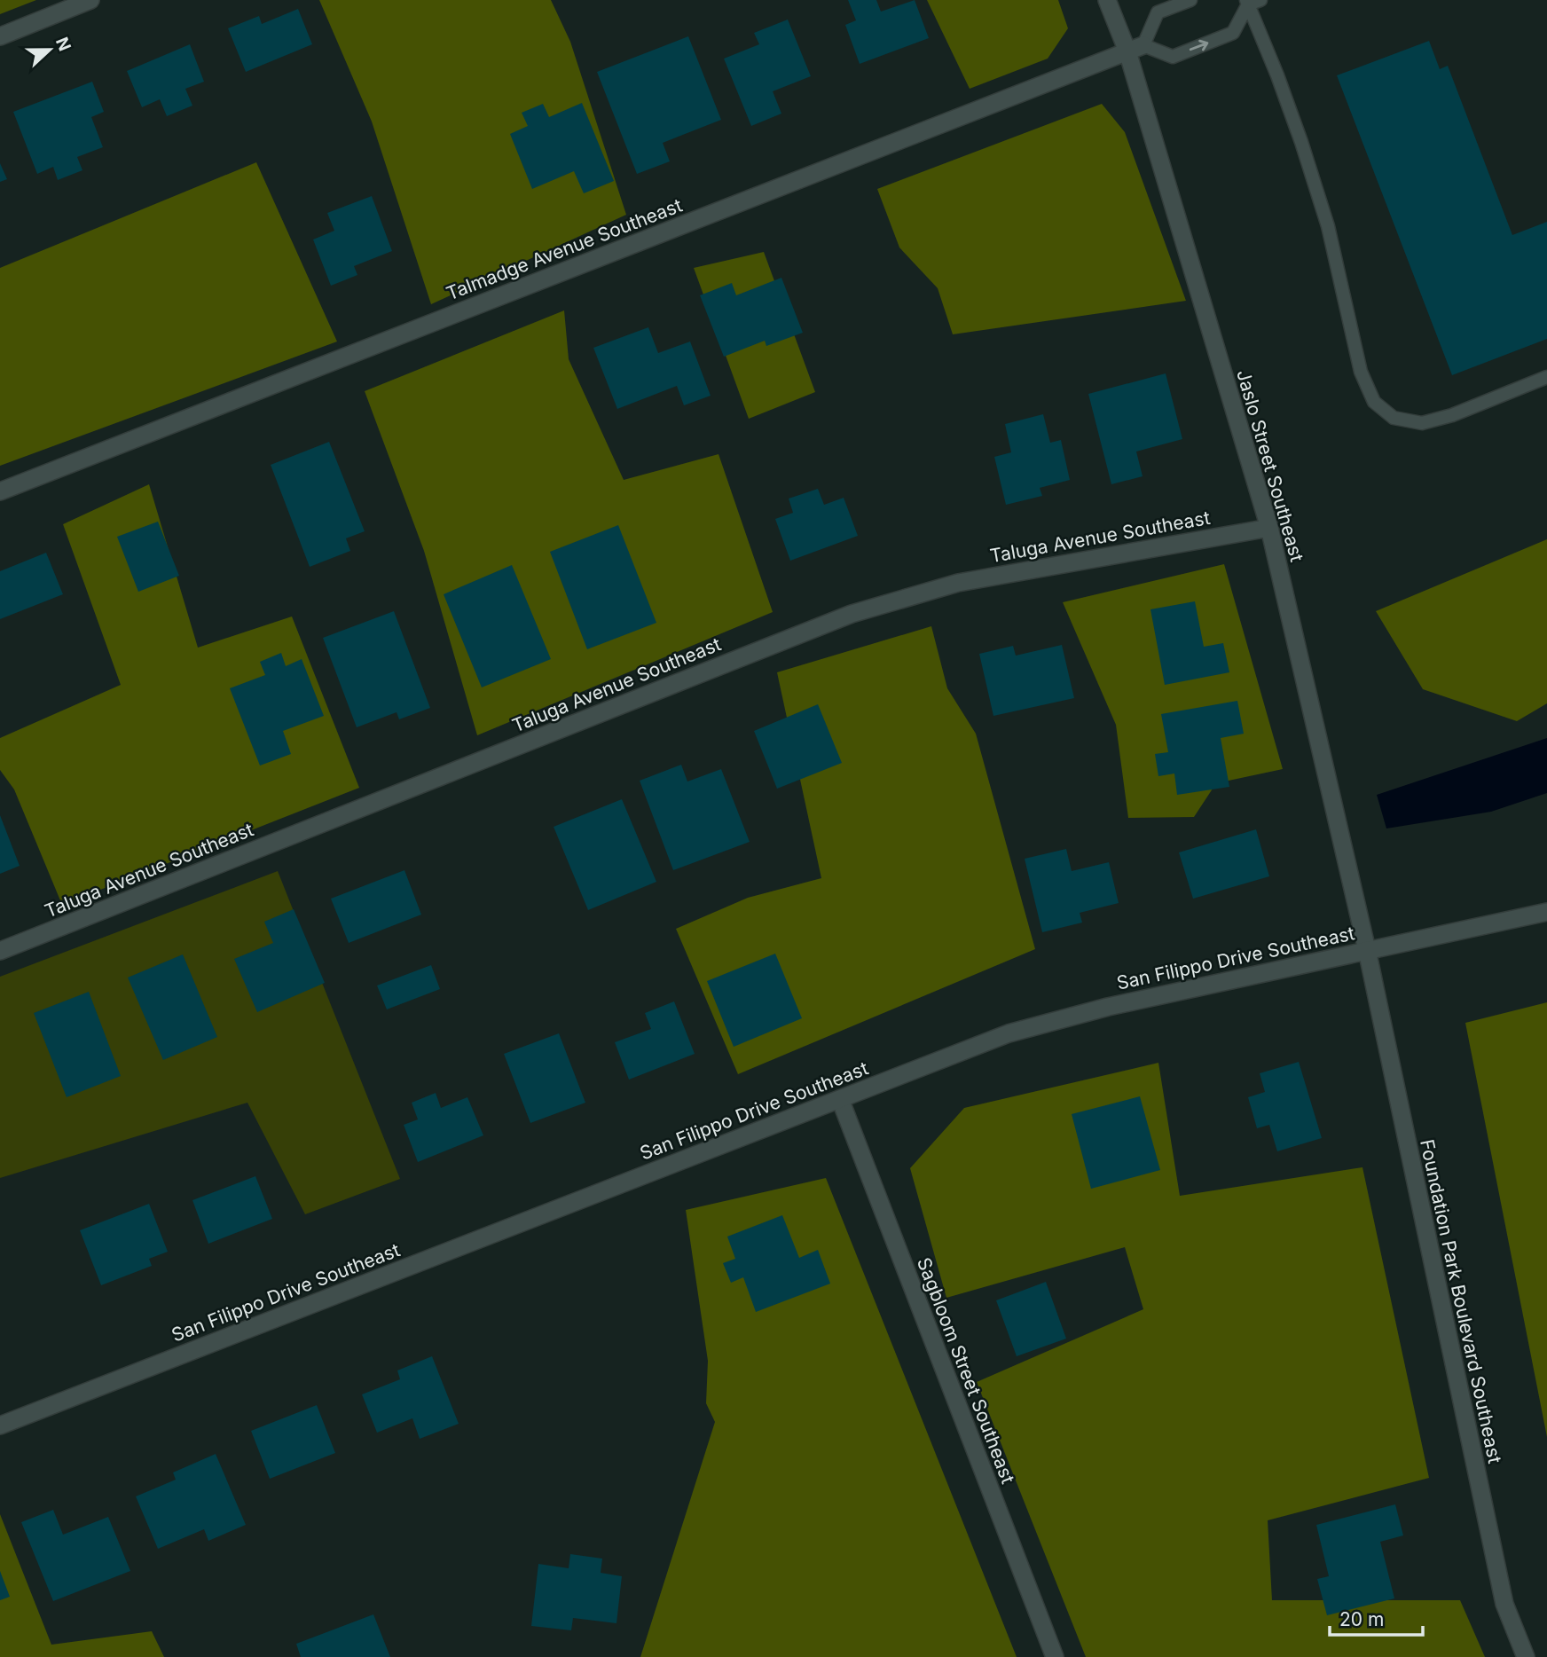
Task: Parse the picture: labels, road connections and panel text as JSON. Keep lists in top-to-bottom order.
{
  "streets": {
    "street": [
      "Talmadge Avenue Southeast",
      "Jaslo Street Southeast",
      "Taluga Avenue Southeast",
      "San Filippo Drive Southeast",
      "Foundation Park Boulevard Southeast",
      "Sagbloom Street Southeast"
    ]
  },
  "crossings": [
    ["Talmadge Avenue Southeast", "Jaslo Street Southeast"],
    ["Jaslo Street Southeast", "Taluga Avenue Southeast"],
    ["Jaslo Street Southeast", "San Filippo Drive Southeast"],
    ["Jaslo Street Southeast", "Foundation Park Boulevard Southeast"],
    ["San Filippo Drive Southeast", "Foundation Park Boulevard Southeast"],
    ["San Filippo Drive Southeast", "Sagbloom Street Southeast"]
  ],
  "scale_bar": "20 m",
  "north": "right"
}
